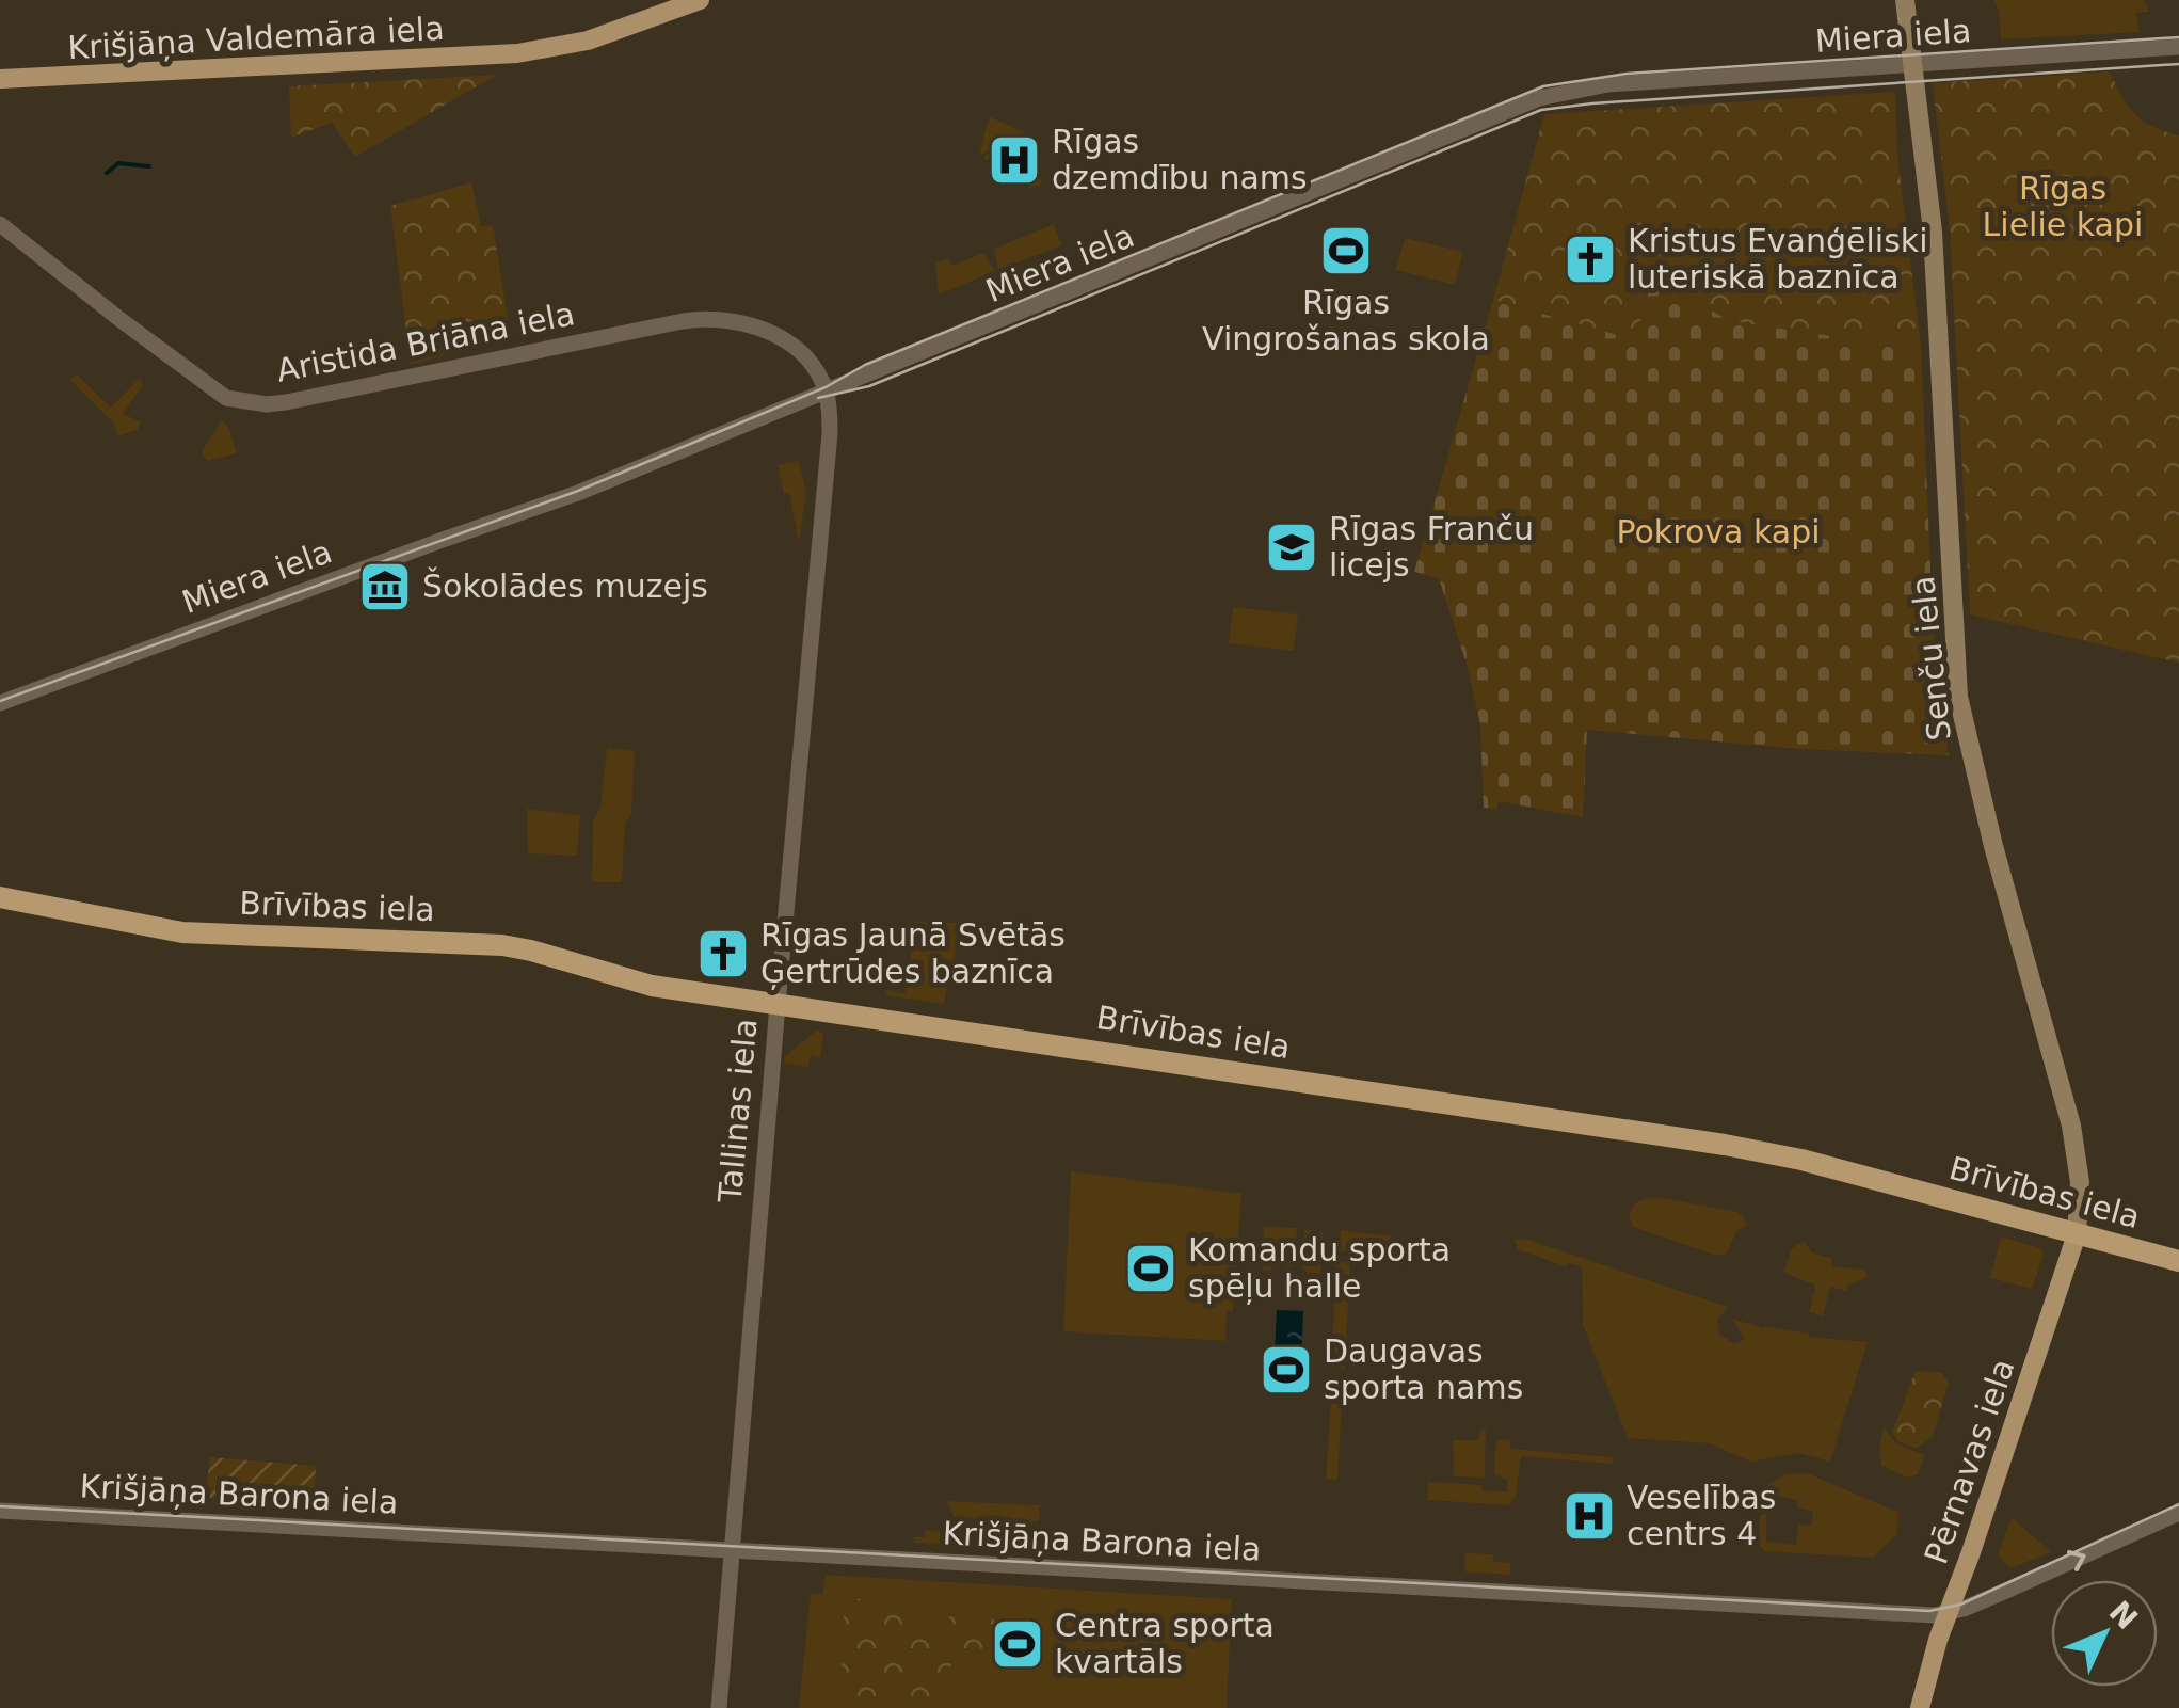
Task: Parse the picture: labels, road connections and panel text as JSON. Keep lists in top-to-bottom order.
{
  "streets": {
    "highway": ["Brīvības iela"],
    "main road": ["Krišjāņa Valdemāra iela", "Senču iela", "Pērnavas iela"],
    "street": [
      "Miera iela",
      "Aristida Briāna iela",
      "Tallinas iela",
      "Krišjāņa Barona iela"
    ]
  },
  "crossings": [
    ["Miera iela", "Aristida Briāna iela"],
    ["Miera iela", "Senču iela"],
    ["Miera iela", "Tallinas iela"],
    ["Aristida Briāna iela", "Tallinas iela"],
    ["Senču iela", "Brīvības iela"],
    ["Senču iela", "Pērnavas iela"],
    ["Brīvības iela", "Tallinas iela"],
    ["Brīvības iela", "Pērnavas iela"],
    ["Tallinas iela", "Krišjāņa Barona iela"],
    ["Pērnavas iela", "Krišjāņa Barona iela"]
  ],
  "parks": ["Rīgas Lielie kapi", "Pokrova kapi"],
  "places": {
    "hospital": ["Rīgas dzemdību nams", "Veselības centrs 4"],
    "sports": [
      "Rīgas Vingrošanas skola",
      "Komandu sporta spēļu halle",
      "Daugavas sporta nams",
      "Centra sporta kvartāls"
    ],
    "church": ["Kristus Evanģēliski luteriskā baznīca", "Rīgas Jaunā Svētās Ģertrūdes baznīca"],
    "school or university": ["Rīgas Franču licejs"],
    "museum": ["Šokolādes muzejs"]
  },
  "north": "top right"
}
